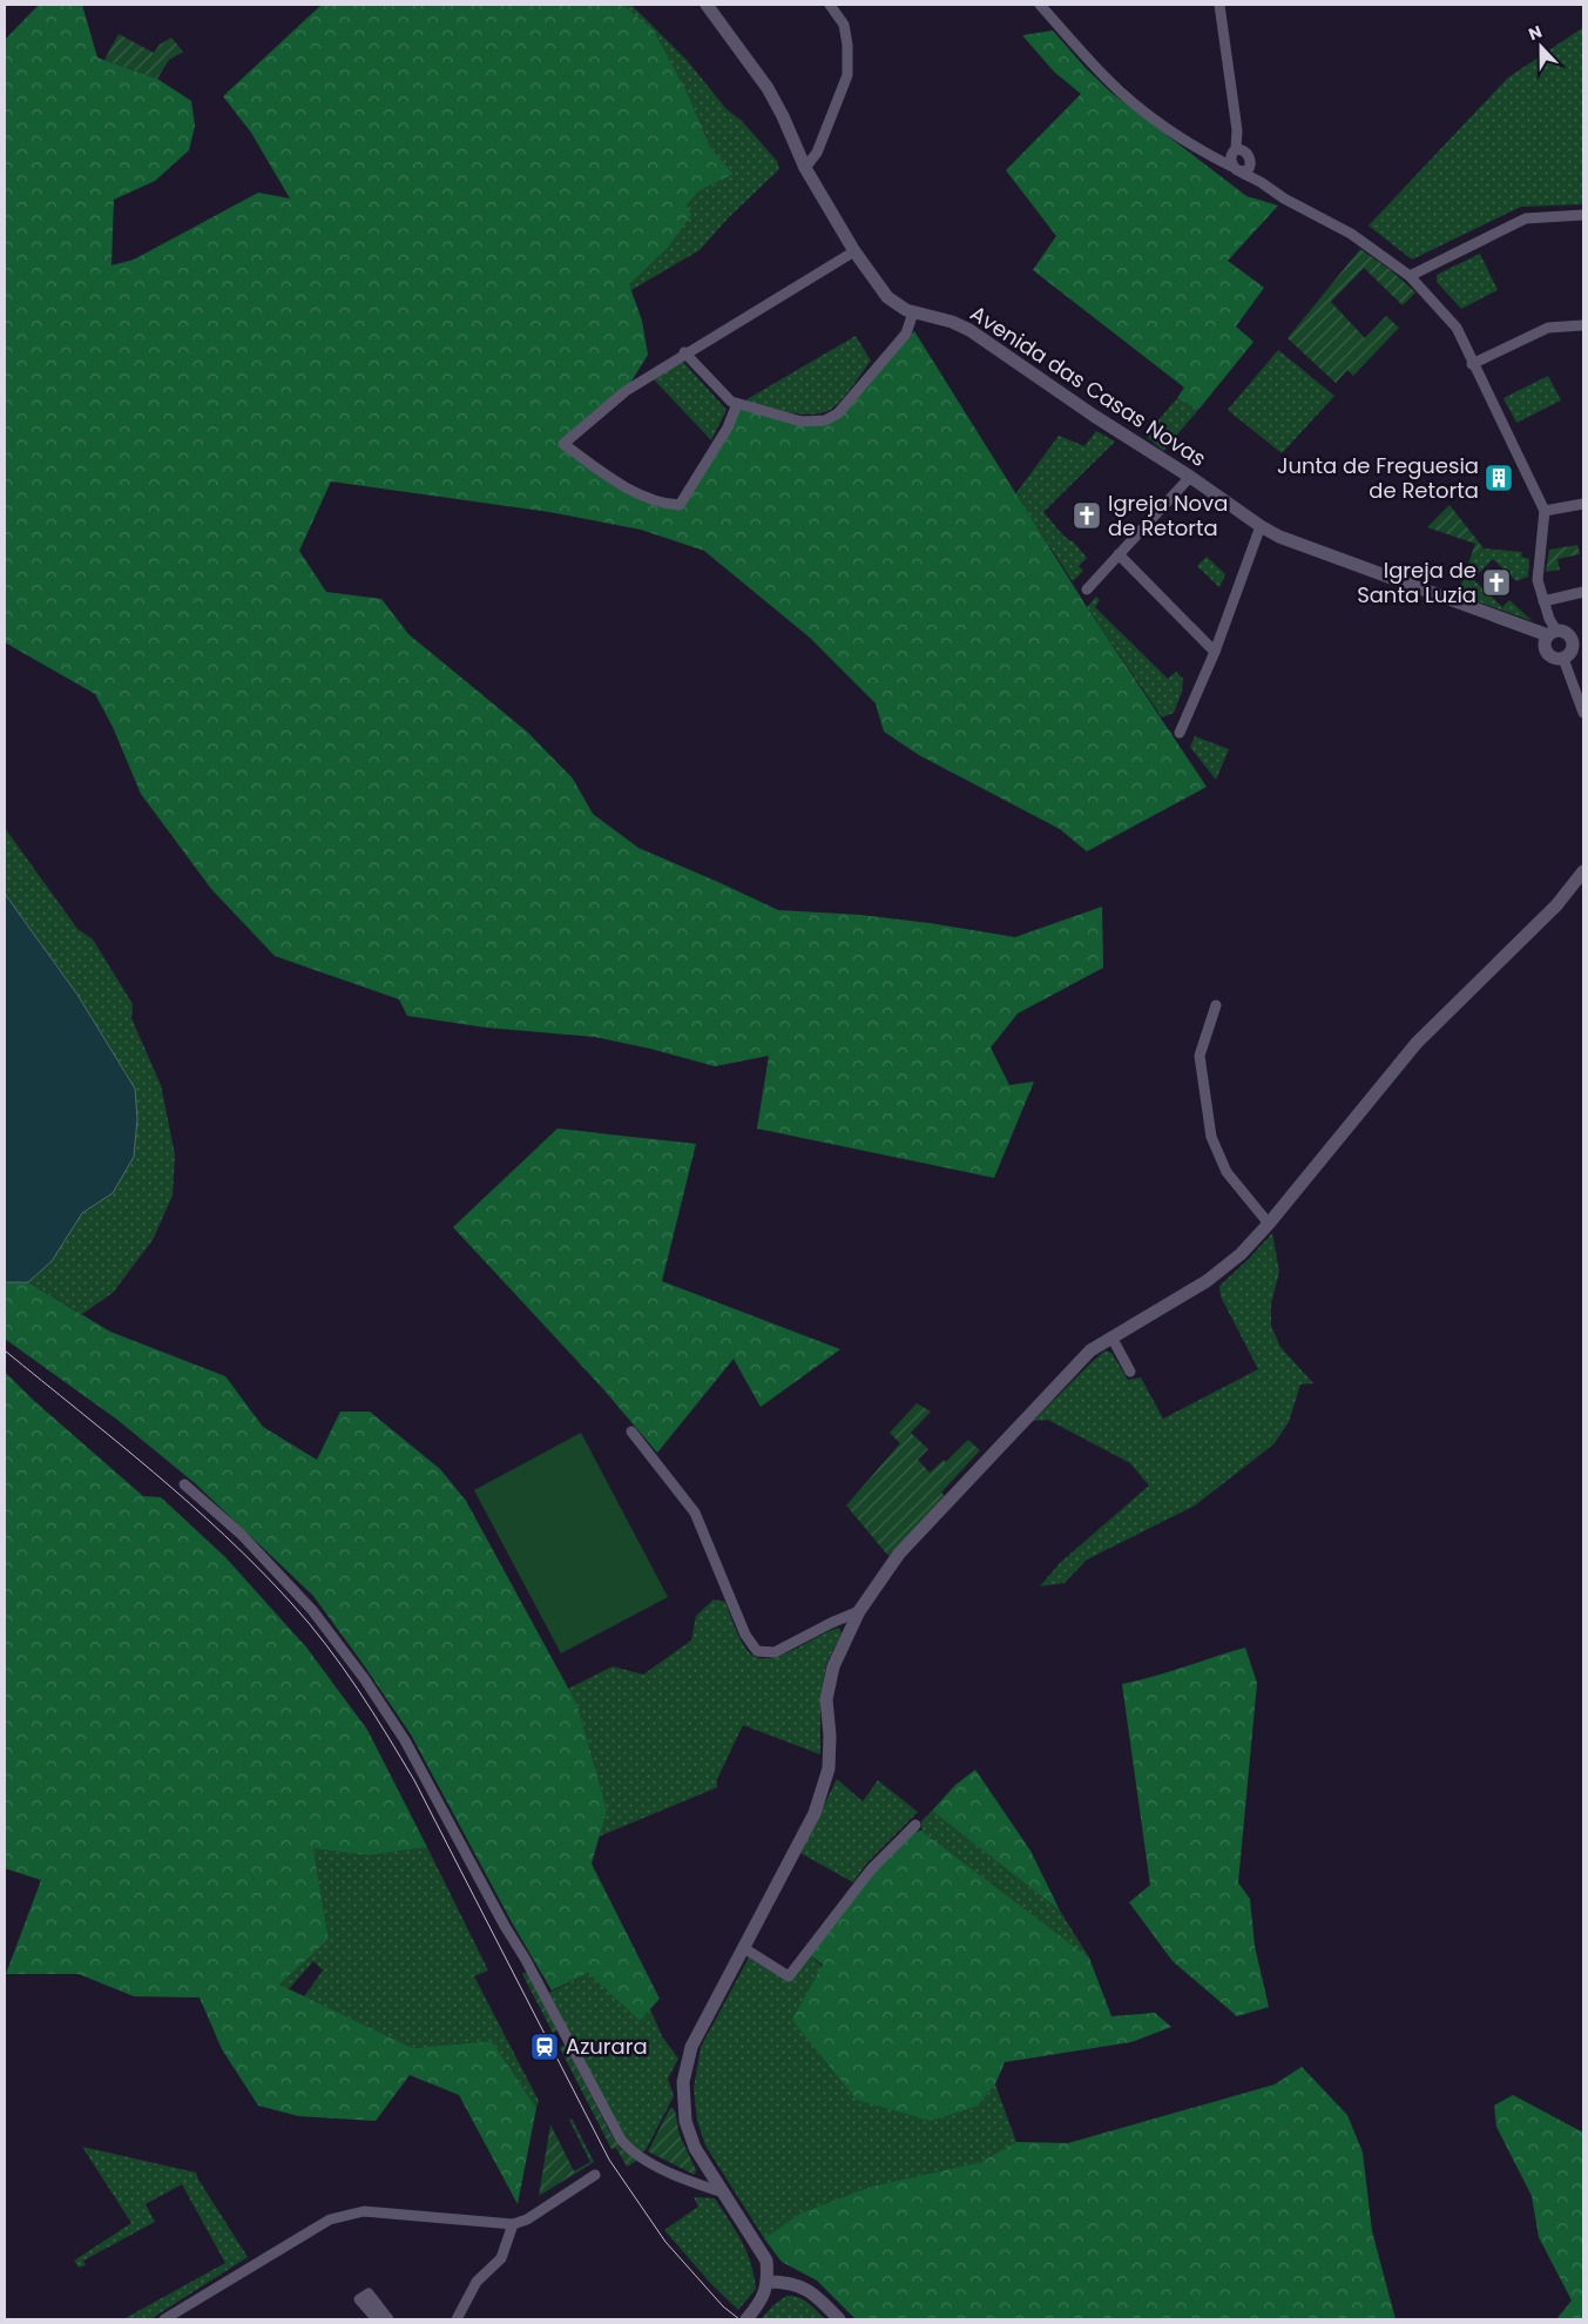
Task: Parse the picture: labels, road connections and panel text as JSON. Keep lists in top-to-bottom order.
{
  "streets": {
    "street": ["Avenida das Casas Novas"]
  },
  "places": {
    "building": ["Junta de Freguesia de Retorta"],
    "church": ["Igreja Nova de Retorta", "Igreja de Santa Luzia"],
    "station": ["Azurara"]
  },
  "north": "top"
}
